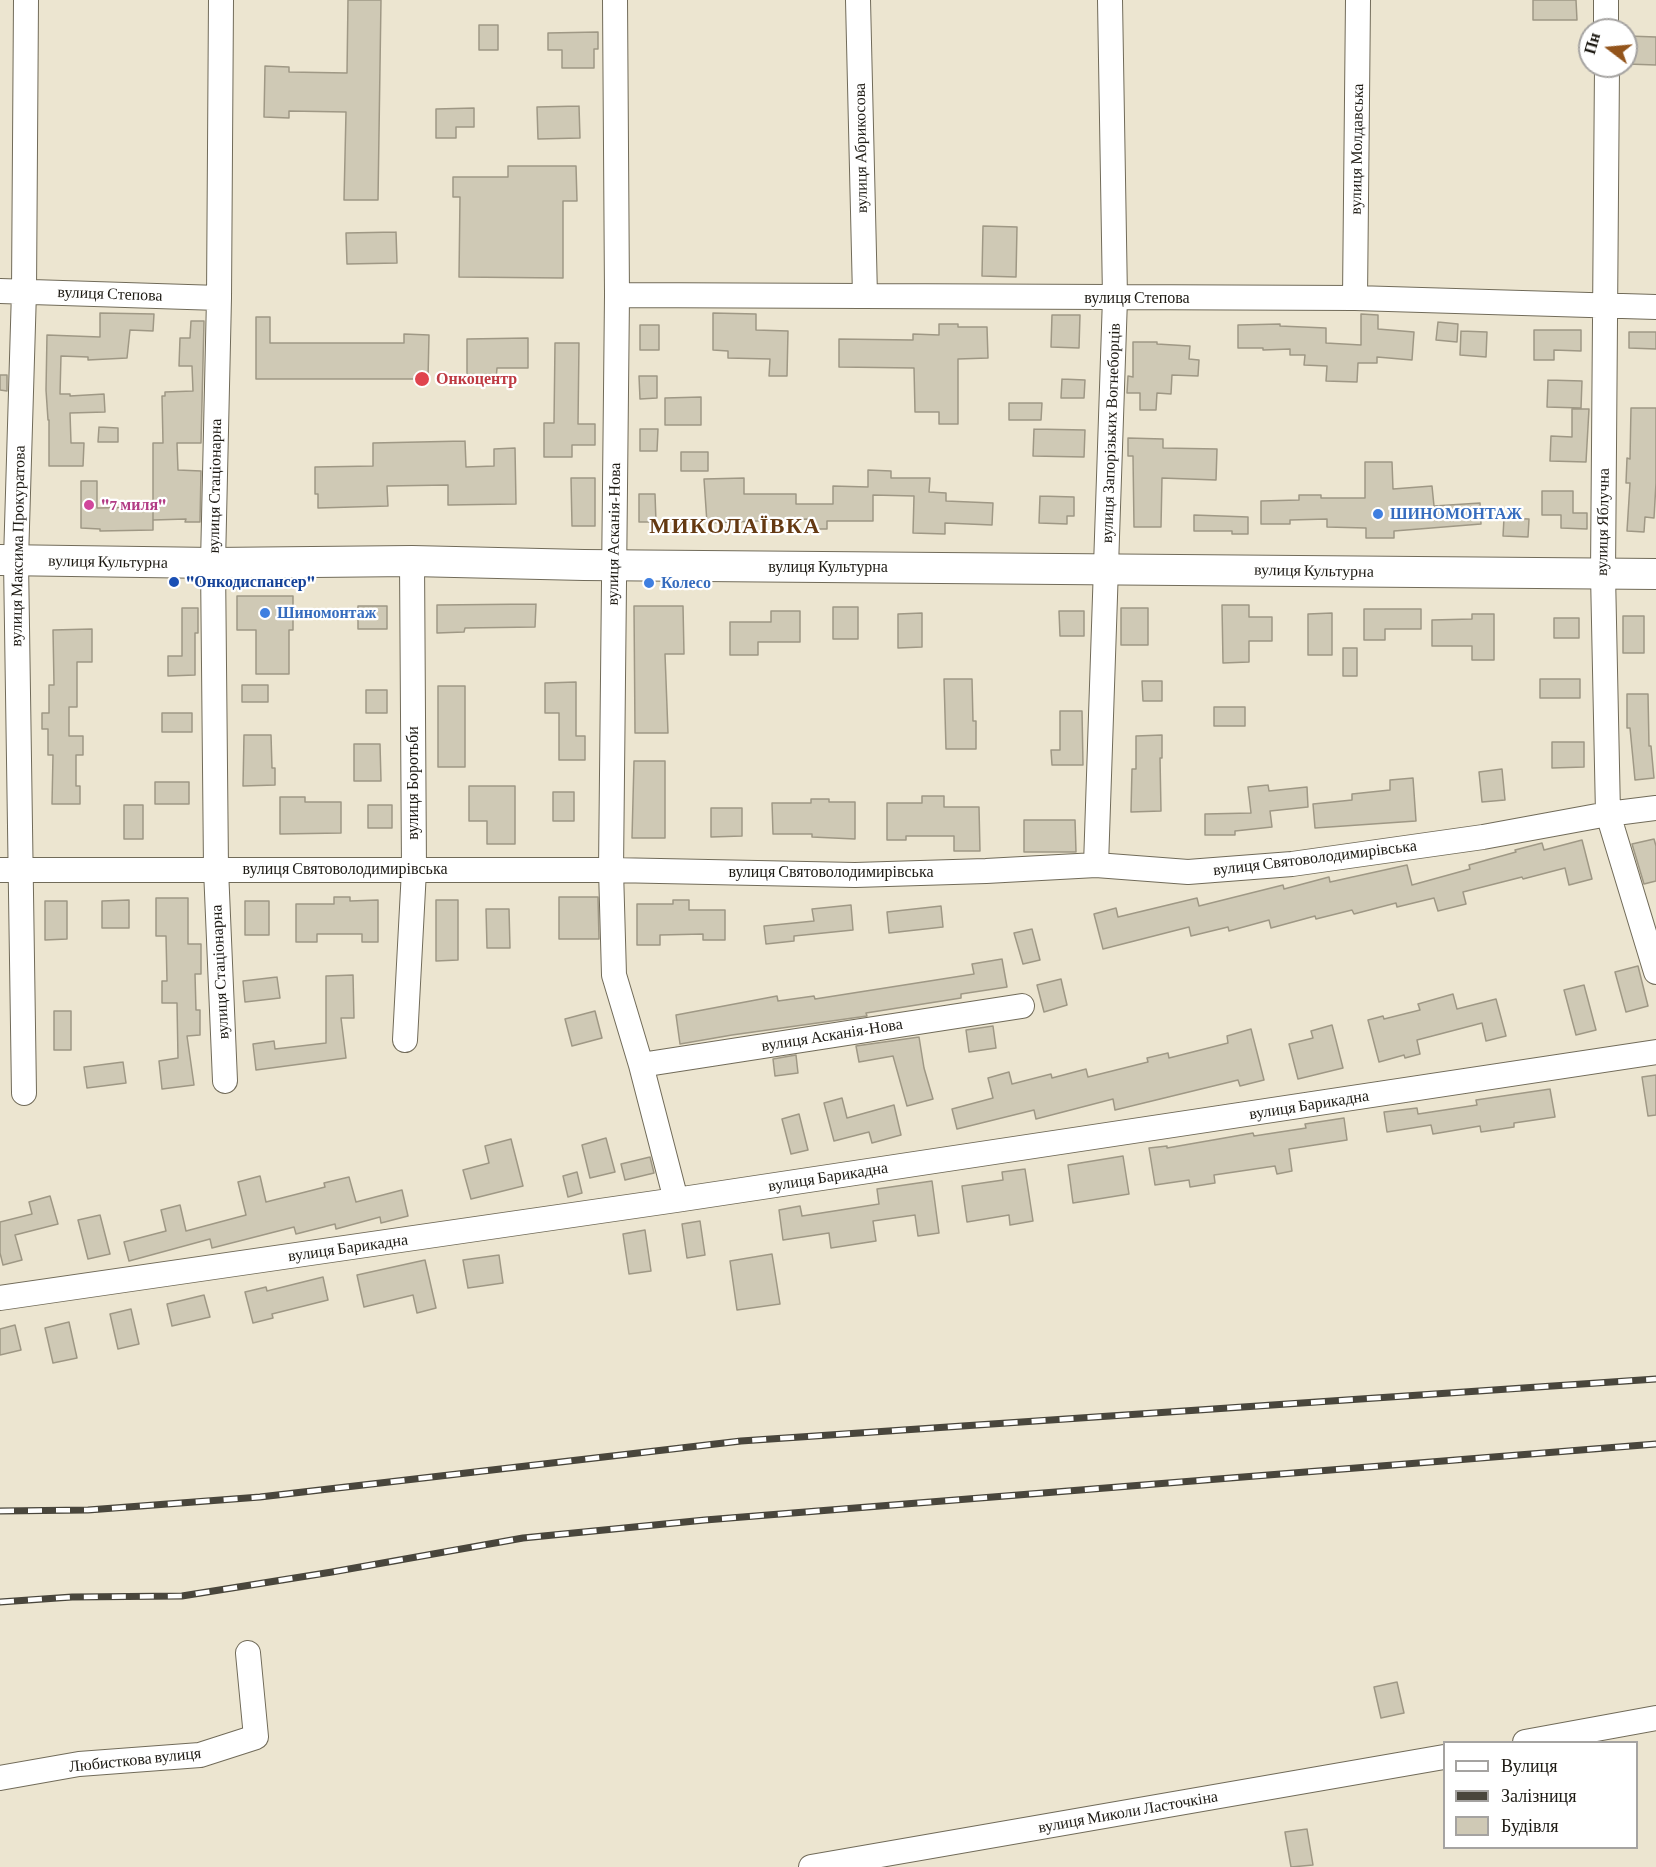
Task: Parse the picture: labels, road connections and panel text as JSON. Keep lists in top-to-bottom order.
{
  "streets": {
    "main road": ["вулиця Культурна"],
    "street": [
      "вулиця Абрикосова",
      "вулиця Молдавська",
      "вулиця Степова",
      "вулиця Запорізьких Вогнеборців",
      "вулиця Стаціонарна",
      "вулиця Яблучна",
      "вулиця Асканія-Нова",
      "вулиця Максима Прокуратова",
      "вулиця Боротьби",
      "вулиця Святоволодимирівська",
      "вулиця Барикадна",
      "Любисткова вулиця",
      "вулиця Миколи Ласточкіна"
    ]
  },
  "crossings": [
    ["вулиця Абрикосова", "вулиця Степова"],
    ["вулиця Молдавська", "вулиця Степова"],
    ["вулиця Степова", "вулиця Запорізьких Вогнеборців"],
    ["вулиця Степова", "вулиця Стаціонарна"],
    ["вулиця Степова", "вулиця Яблучна"],
    ["вулиця Степова", "вулиця Асканія-Нова"],
    ["вулиця Степова", "вулиця Максима Прокуратова"],
    ["вулиця Запорізьких Вогнеборців", "вулиця Культурна"],
    ["вулиця Запорізьких Вогнеборців", "вулиця Святоволодимирівська"],
    ["вулиця Стаціонарна", "вулиця Культурна"],
    ["вулиця Стаціонарна", "вулиця Святоволодимирівська"],
    ["вулиця Яблучна", "вулиця Культурна"],
    ["вулиця Яблучна", "вулиця Святоволодимирівська"],
    ["вулиця Асканія-Нова", "вулиця Культурна"],
    ["вулиця Асканія-Нова", "вулиця Святоволодимирівська"],
    ["вулиця Асканія-Нова", "вулиця Барикадна"],
    ["вулиця Максима Прокуратова", "вулиця Культурна"],
    ["вулиця Максима Прокуратова", "вулиця Святоволодимирівська"],
    ["вулиця Культурна", "вулиця Боротьби"],
    ["вулиця Боротьби", "вулиця Святоволодимирівська"]
  ],
  "districts": ["МИКОЛАЇВКА"],
  "places": [
    "Онкоцентр",
    "\"7 миля\"",
    "ШИНОМОНТАЖ",
    "\"Онкодиспансер\"",
    "Колесо",
    "Шиномонтаж"
  ],
  "legend": ["Вулиця", "Залізниця", "Будівля"],
  "north": "left"
}
